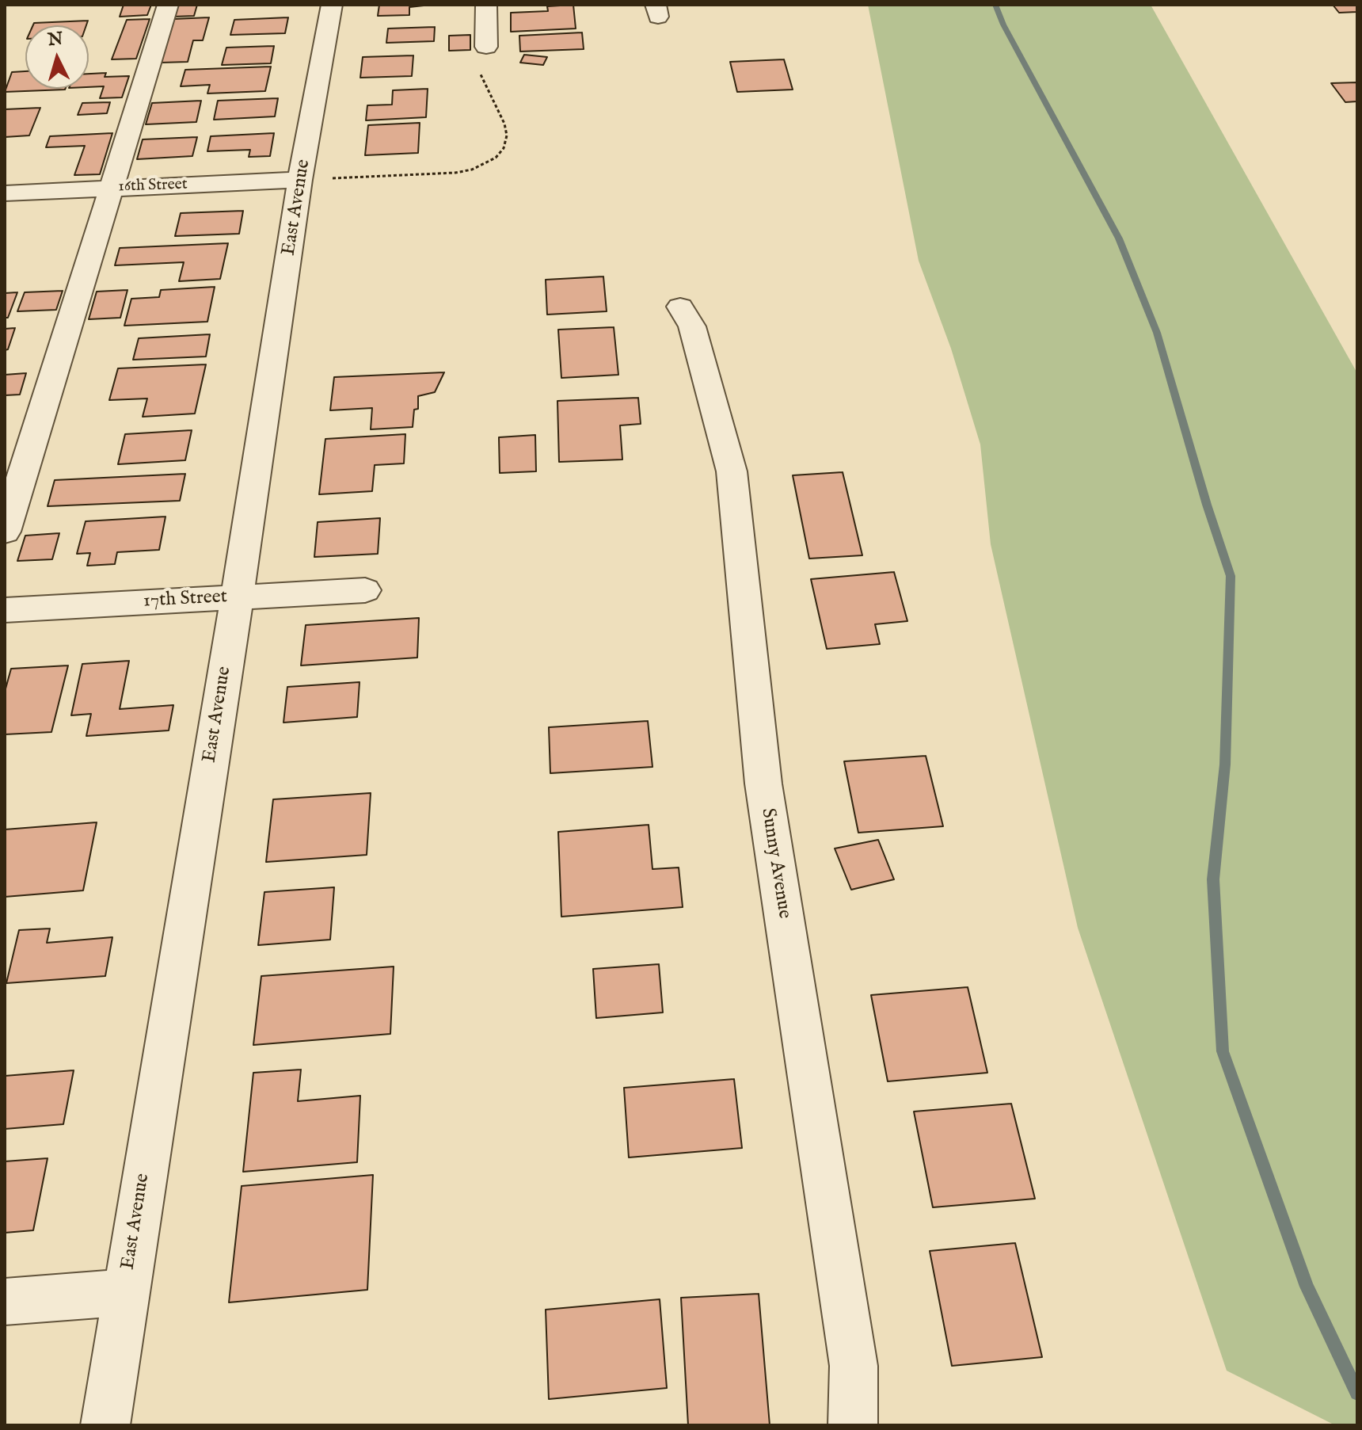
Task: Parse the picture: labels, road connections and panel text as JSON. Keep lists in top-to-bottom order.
{
  "streets": {
    "street": [
      "16th Street",
      "East Avenue",
      "17th Street",
      "Sunny Avenue"
    ]
  },
  "crossings": [
    ["16th Street", "East Avenue"],
    ["East Avenue", "17th Street"]
  ],
  "north": "top"
}
